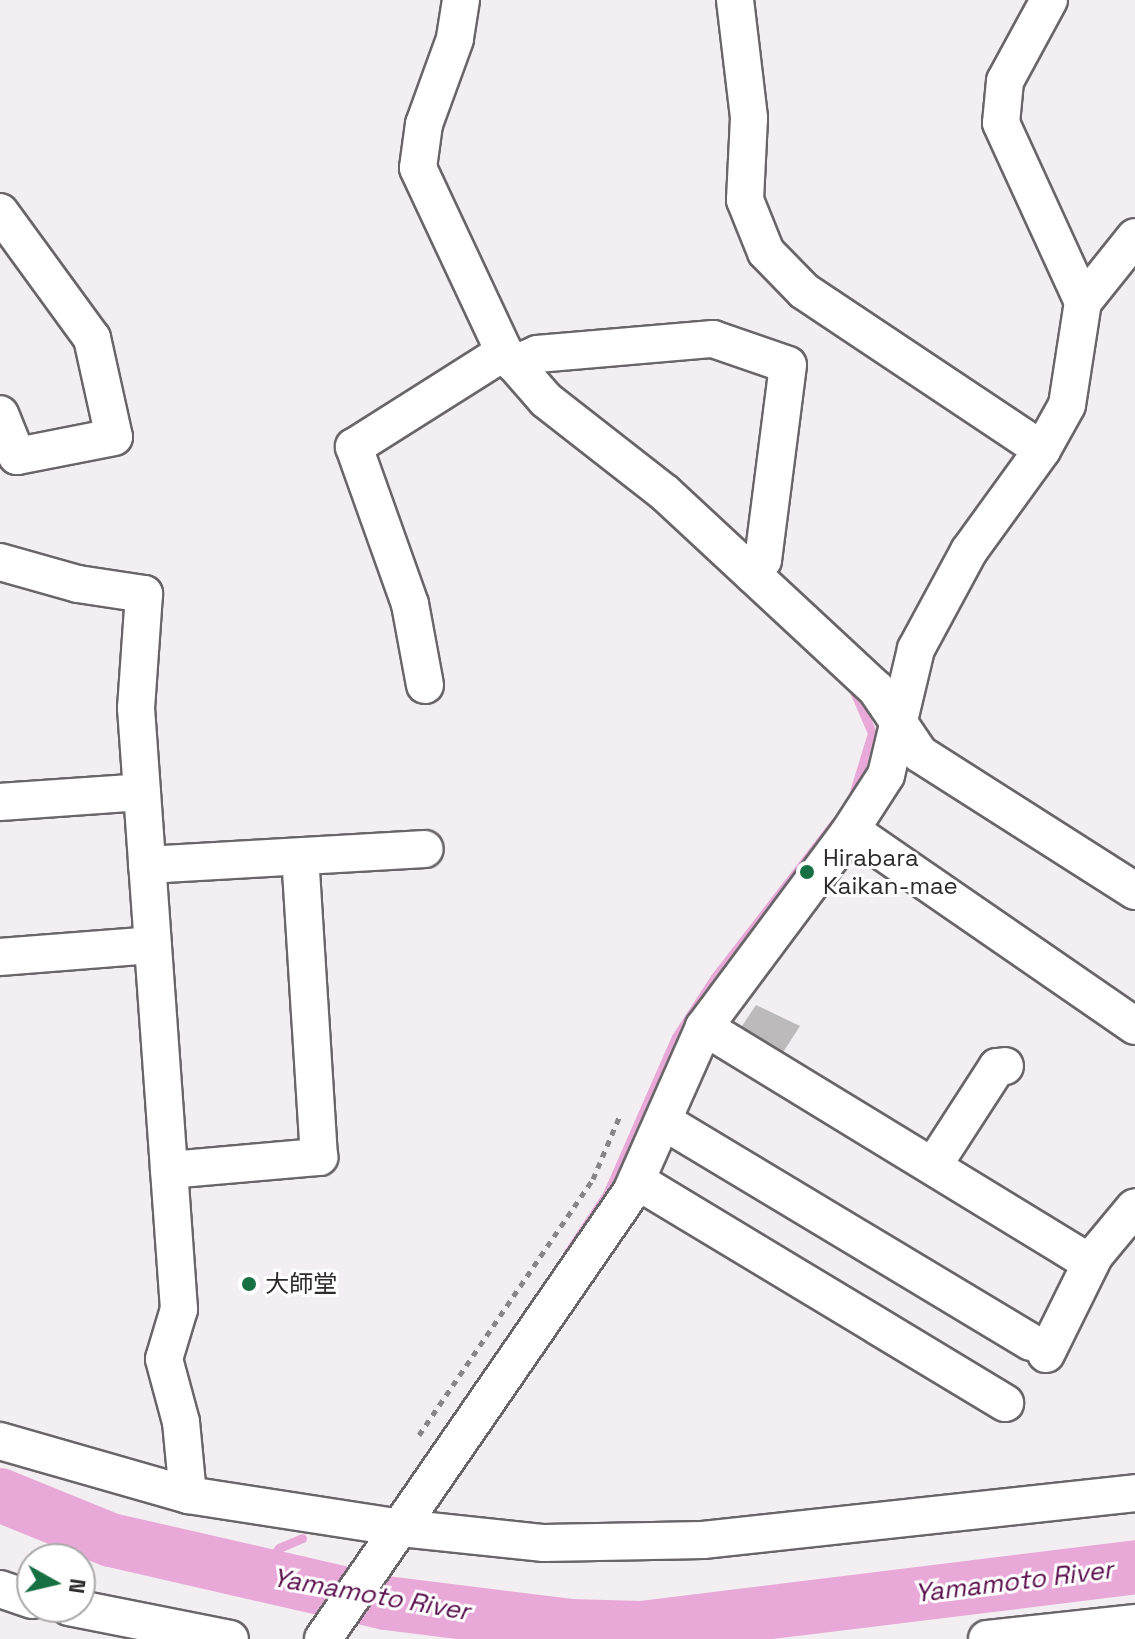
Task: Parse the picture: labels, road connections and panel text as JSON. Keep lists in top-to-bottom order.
{
  "water": ["Yamamoto River"],
  "places": ["Hirabara Kaikan-mae", "大師堂"],
  "north": "right"
}
